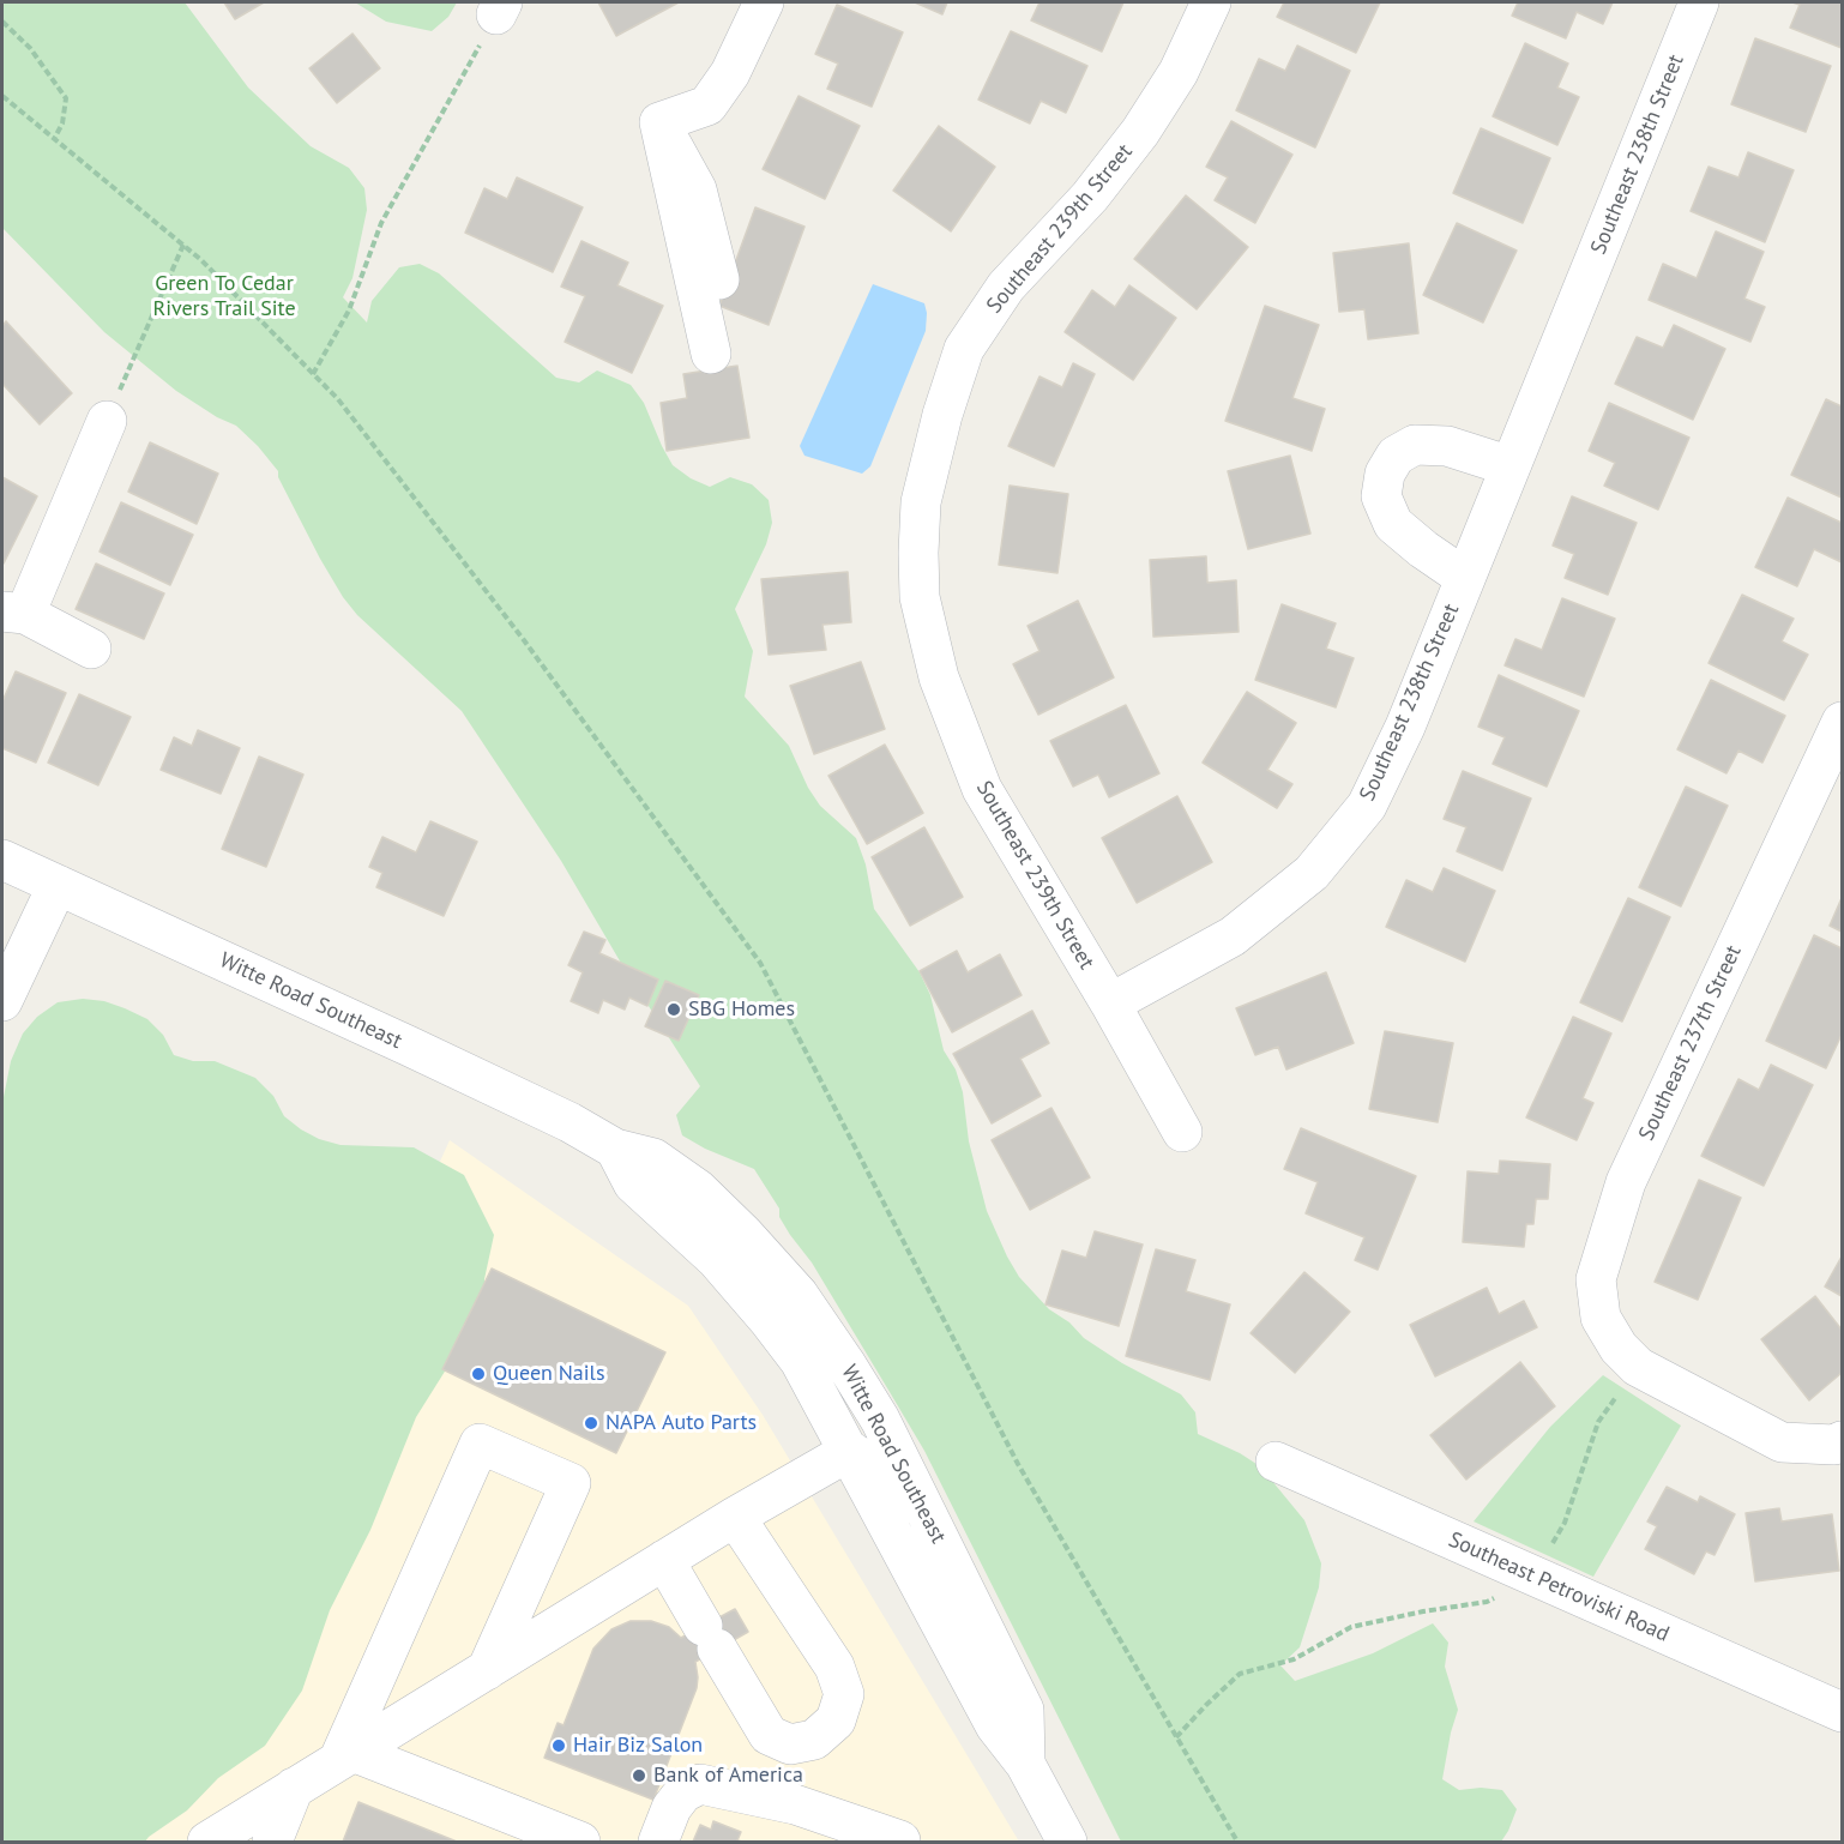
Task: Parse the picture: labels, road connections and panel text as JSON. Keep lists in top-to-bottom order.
{
  "streets": {
    "street": [
      "Southeast 238th Street",
      "Southeast 239th Street",
      "Witte Road Southeast",
      "Southeast 237th Street",
      "Southeast Petroviski Road"
    ]
  },
  "crossings": [
    ["Southeast 238th Street", "Southeast 239th Street"]
  ],
  "parks": ["Green To Cedar Rivers Trail Site"],
  "places": [
    "SBG Homes",
    "Queen Nails",
    "NAPA Auto Parts",
    "Hair Biz Salon",
    "Bank of America"
  ]
}
